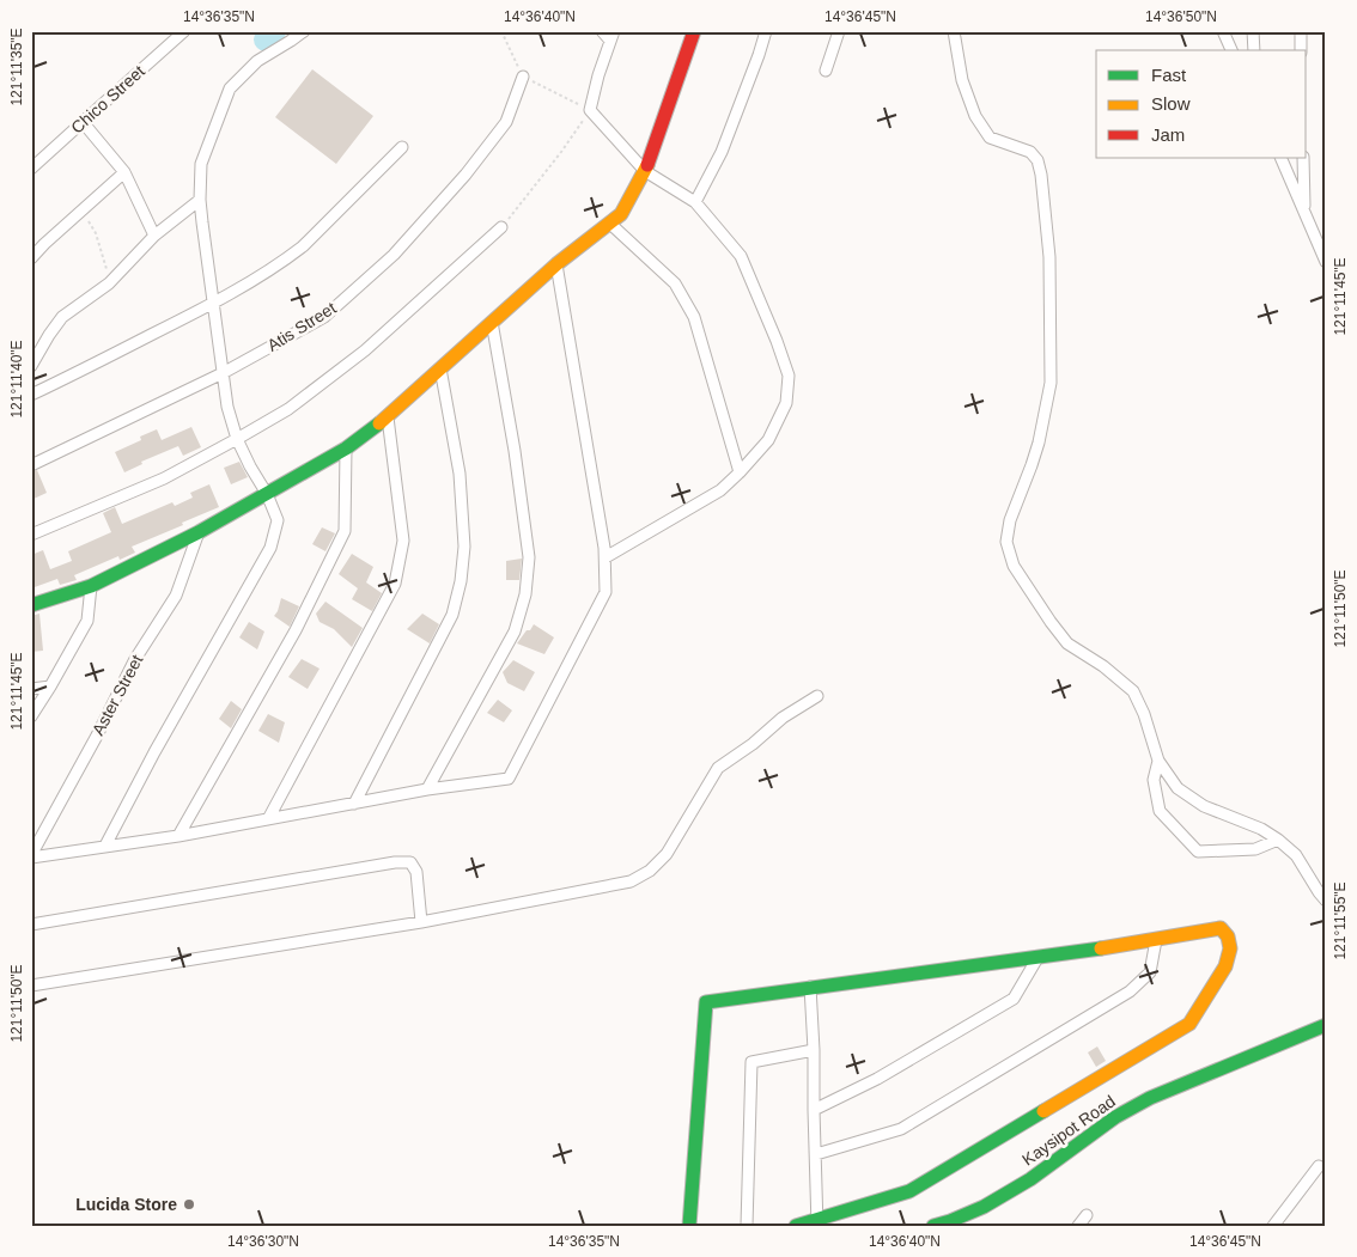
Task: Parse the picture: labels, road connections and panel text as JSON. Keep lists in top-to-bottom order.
{
  "streets": {
    "street": [
      "Chico Street",
      "Atis Street",
      "Aster Street",
      "Kaysipot Road"
    ]
  },
  "places": ["Lucida Store"],
  "legend": ["Fast", "Slow", "Jam"],
  "coordinates": [
    "14°36'35\"N",
    "14°36'40\"N",
    "14°36'45\"N",
    "14°36'50\"N",
    "121°11'35\"E",
    "121°11'45\"E",
    "121°11'40\"E",
    "121°11'50\"E",
    "121°11'55\"E",
    "14°36'30\"N"
  ]
}
